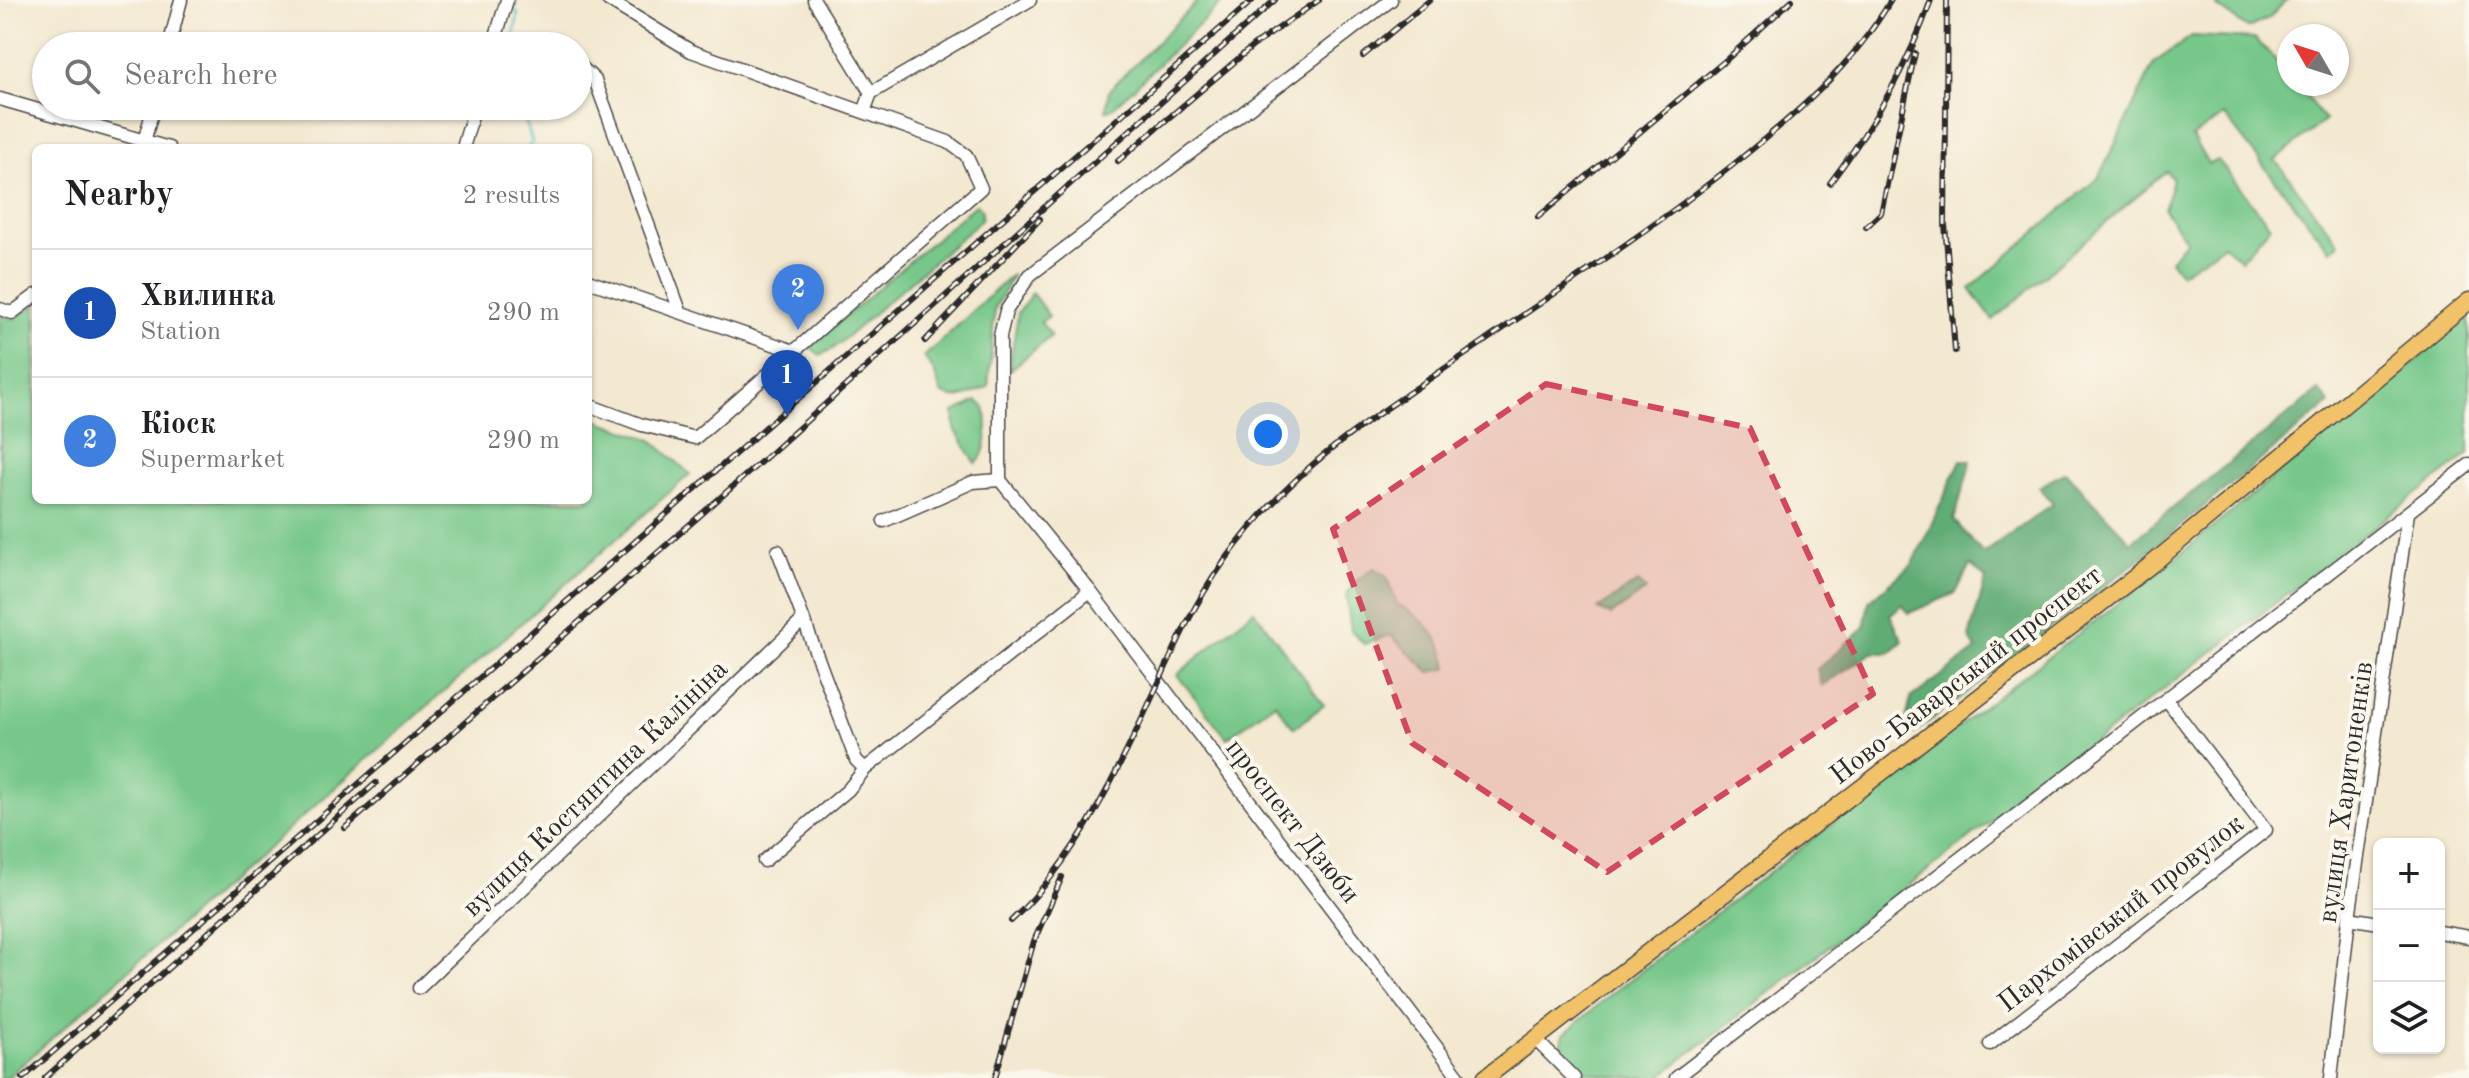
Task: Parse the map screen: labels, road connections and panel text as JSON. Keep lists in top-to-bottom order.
{
  "streets": {
    "main road": ["Ново-Баварський проспект"],
    "street": [
      "вулиця Костянтина Калініна",
      "вулиця Харитоненків",
      "проспект Дзюби",
      "Пархомівський провулок"
    ]
  },
  "north": "top left",
  "page": {
    "search": "Search here",
    "heading": ["Nearby", "2 results"],
    "list": [
      {
        "mark": "1",
        "name": "Хвилинка",
        "note": "Station",
        "value": "290 m"
      },
      {
        "mark": "2",
        "name": "Кіоск",
        "note": "Supermarket",
        "value": "290 m"
      }
    ],
    "pins": ["2", "1"],
    "map_buttons": ["+", "−"]
  }
}
